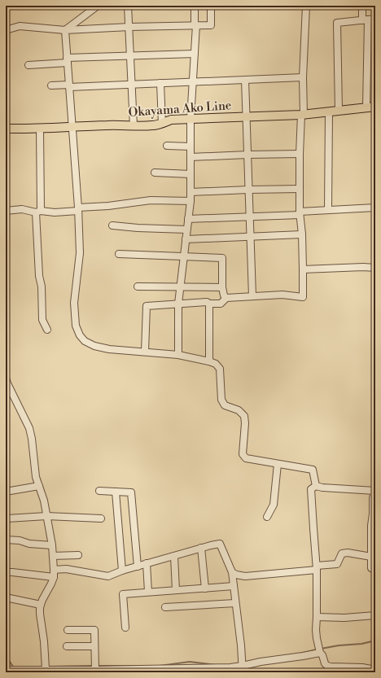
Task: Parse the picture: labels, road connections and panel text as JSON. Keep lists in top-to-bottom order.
{
  "streets": {
    "main road": ["Okayama Ako Line"]
  }
}
